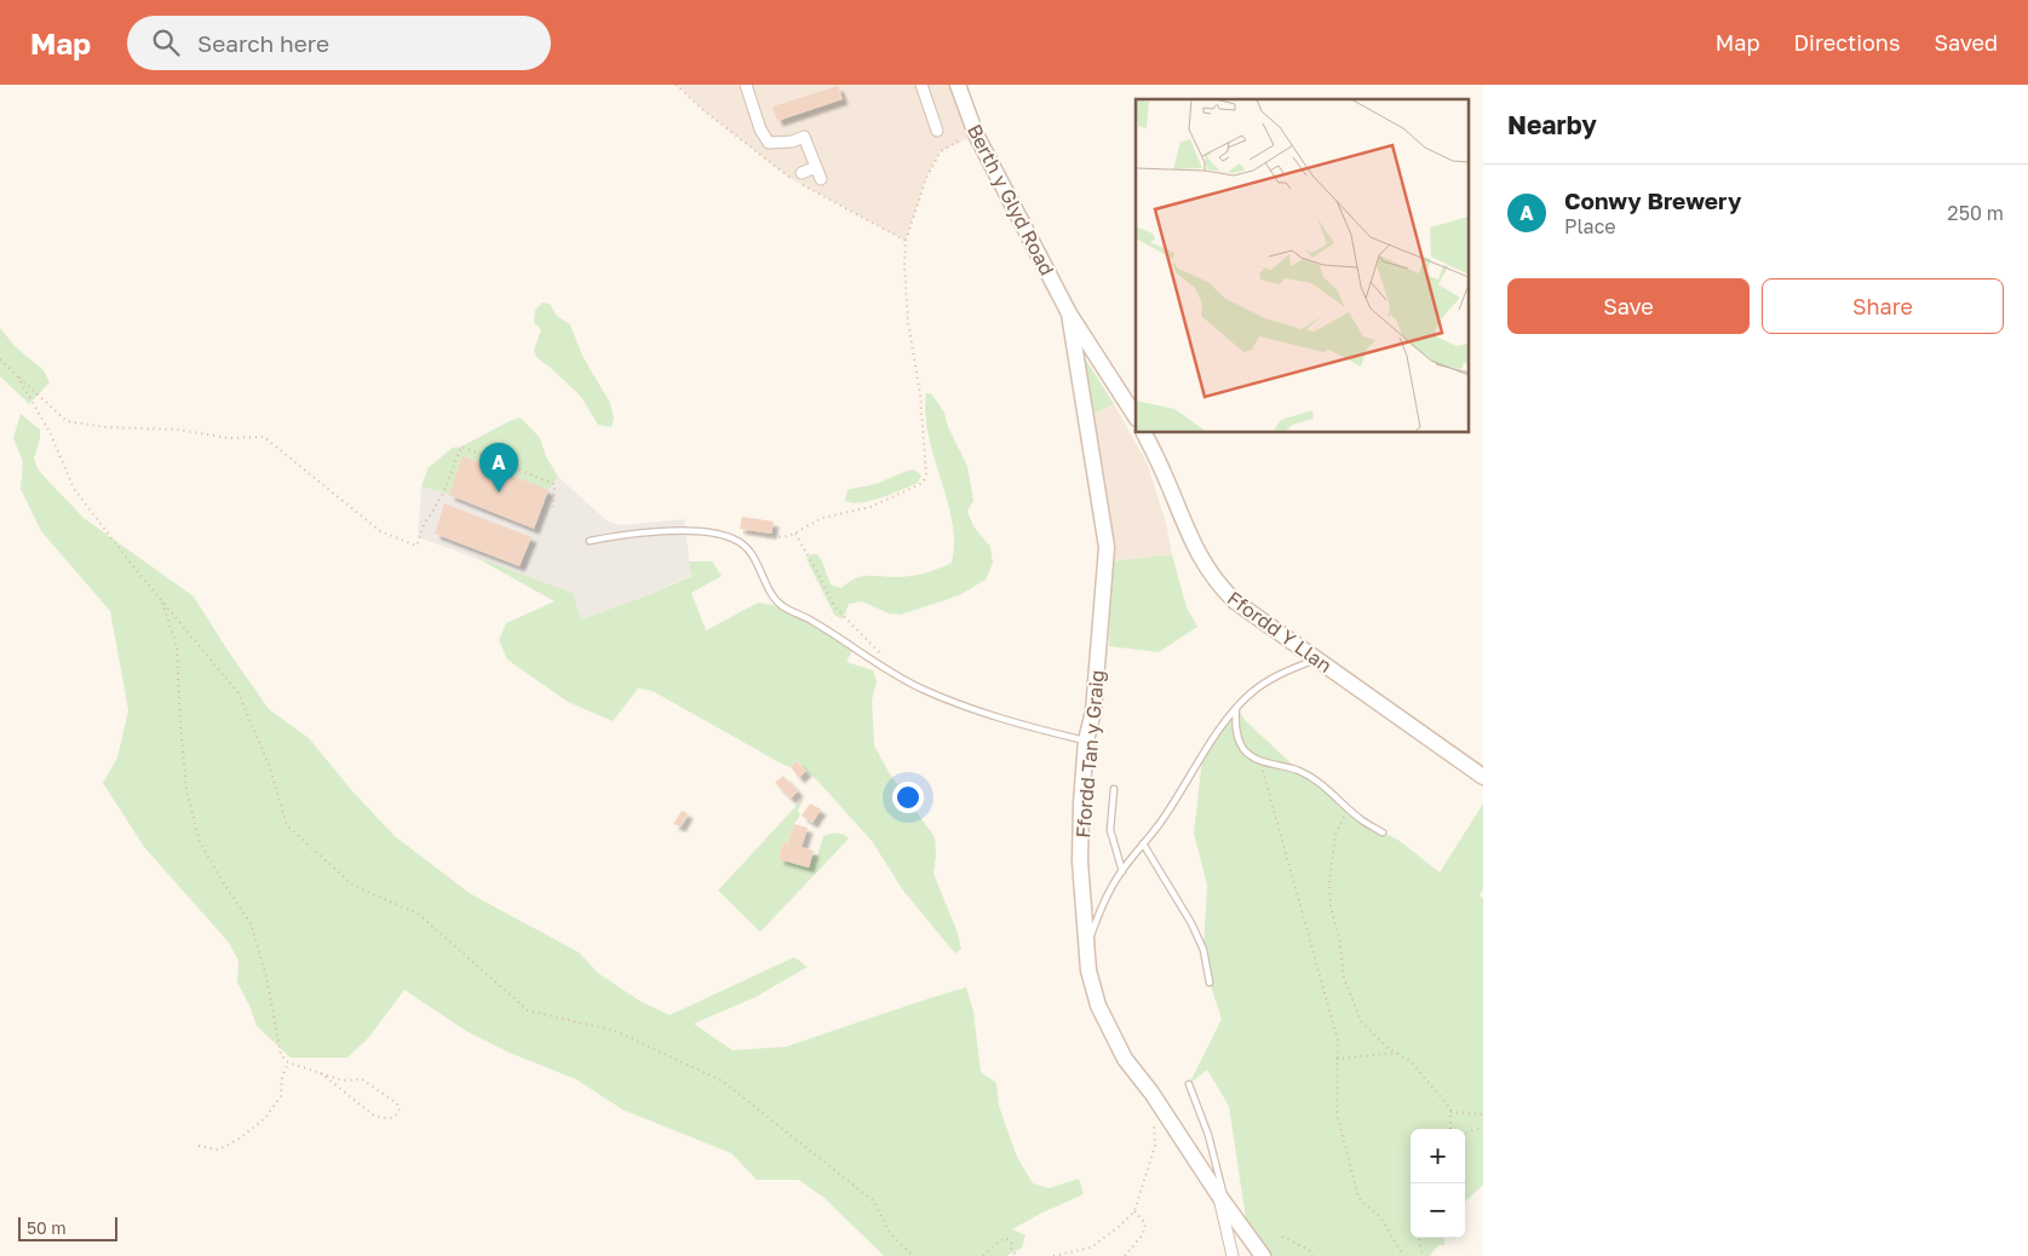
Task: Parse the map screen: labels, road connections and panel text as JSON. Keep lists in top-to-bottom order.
{
  "streets": {
    "street": ["Berth y Glyd Road", "Ffordd Y Llan", "Ffordd Tan y Graig"]
  },
  "crossings": [
    ["Berth y Glyd Road", "Ffordd Tan y Graig"]
  ],
  "scale_bar": "50 m",
  "page": {
    "header": "Map",
    "search": "Search here",
    "nav": ["Map", "Directions", "Saved"],
    "heading": "Nearby",
    "list": [
      {
        "mark": "A",
        "name": "Conwy Brewery",
        "note": "Place",
        "value": "250 m"
      }
    ],
    "buttons": ["Save", "Share"],
    "pins": "A",
    "map_buttons": ["+", "−"],
    "scale": "50 m"
  }
}
